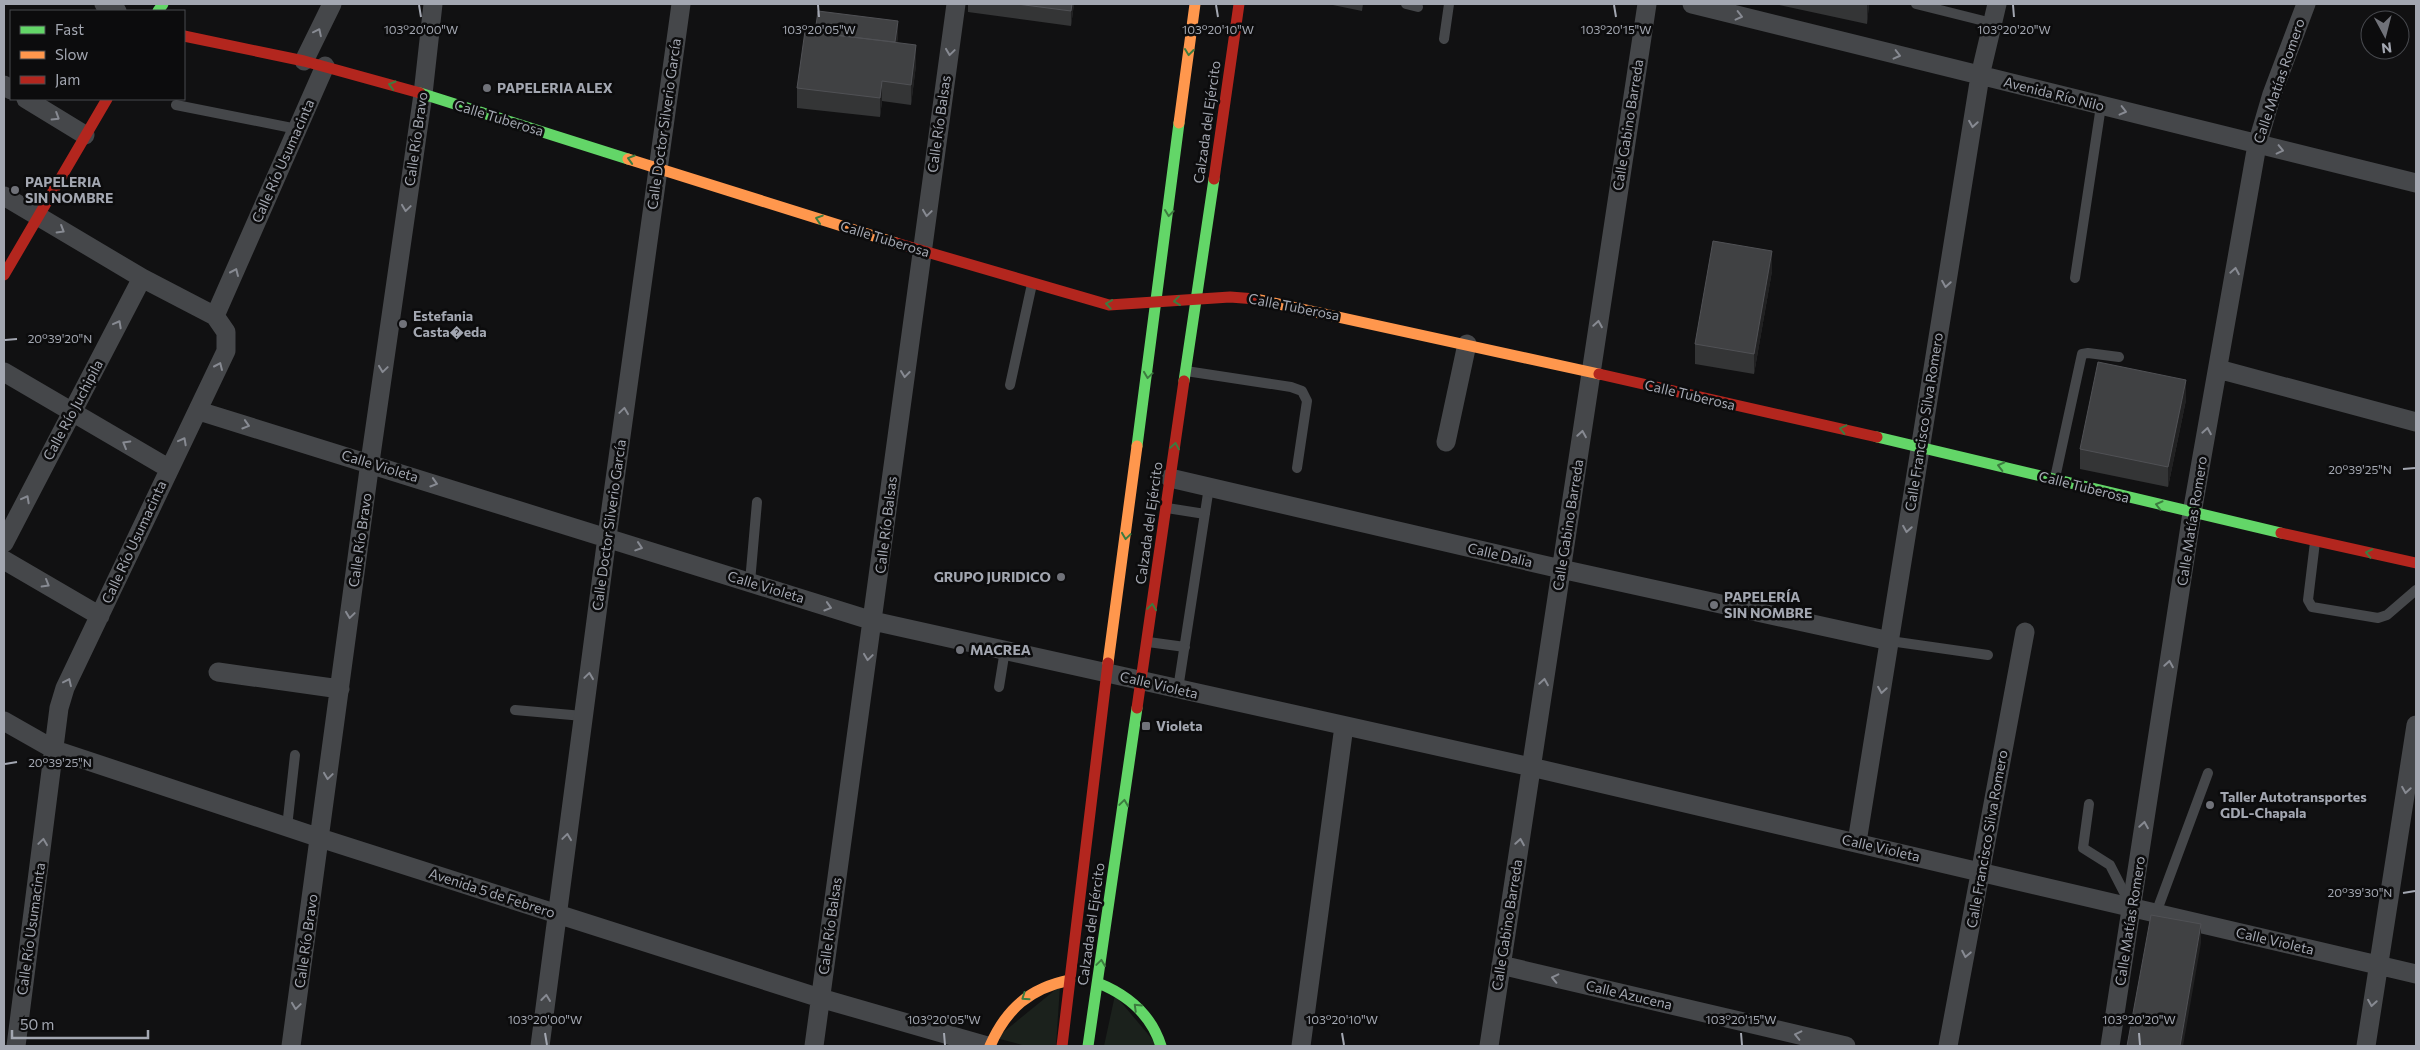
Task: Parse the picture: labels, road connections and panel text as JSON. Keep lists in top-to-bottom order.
{
  "streets": {
    "street": [
      "Calle Matías Romero",
      "Avenida Río Nilo",
      "Calle Tuberosa",
      "Calzada del Ejército",
      "Calle Doctor Silverio García",
      "Calle Río Balsas",
      "Calle Gabino Barreda",
      "Calle Río Bravo",
      "Calle Río Usumacinta",
      "Calle Río Juchipila",
      "Calle Francisco Silva Romero",
      "Calle Violeta",
      "Calle Dalia",
      "Avenida 5 de Febrero",
      "Calle Azucena"
    ]
  },
  "crossings": [
    ["Calle Matías Romero", "Avenida Río Nilo"],
    ["Calle Matías Romero", "Calle Tuberosa"],
    ["Calle Matías Romero", "Calle Violeta"],
    ["Avenida Río Nilo", "Calle Francisco Silva Romero"],
    ["Calle Tuberosa", "Calzada del Ejército"],
    ["Calle Tuberosa", "Calle Doctor Silverio García"],
    ["Calle Tuberosa", "Calle Río Balsas"],
    ["Calle Tuberosa", "Calle Gabino Barreda"],
    ["Calle Tuberosa", "Calle Río Bravo"],
    ["Calle Tuberosa", "Calle Río Usumacinta"],
    ["Calle Tuberosa", "Calle Francisco Silva Romero"],
    ["Calzada del Ejército", "Calle Violeta"],
    ["Calzada del Ejército", "Calle Dalia"],
    ["Calle Doctor Silverio García", "Calle Violeta"],
    ["Calle Doctor Silverio García", "Avenida 5 de Febrero"],
    ["Calle Río Balsas", "Calle Violeta"],
    ["Calle Río Balsas", "Avenida 5 de Febrero"],
    ["Calle Gabino Barreda", "Calle Violeta"],
    ["Calle Gabino Barreda", "Calle Dalia"],
    ["Calle Gabino Barreda", "Calle Azucena"],
    ["Calle Río Bravo", "Calle Violeta"],
    ["Calle Río Bravo", "Avenida 5 de Febrero"],
    ["Calle Río Usumacinta", "Calle Violeta"],
    ["Calle Río Usumacinta", "Avenida 5 de Febrero"],
    ["Calle Francisco Silva Romero", "Calle Violeta"],
    ["Calle Francisco Silva Romero", "Calle Dalia"]
  ],
  "one_way": [
    "Calle Matías Romero",
    "Avenida Río Nilo",
    "Calle Tuberosa",
    "Calle Doctor Silverio García",
    "Calle Río Balsas",
    "Calle Gabino Barreda",
    "Calle Río Bravo",
    "Calle Río Usumacinta",
    "Calle Río Juchipila",
    "Calle Francisco Silva Romero",
    "Calle Azucena"
  ],
  "places": {
    "other": [
      "PAPELERIA ALEX",
      "PAPELERIA SIN NOMBRE",
      "Estefania Casta�eda",
      "GRUPO JURIDICO",
      "PAPELERÍA SIN NOMBRE",
      "MACREA",
      "Taller Autotransportes GDL-Chapala"
    ],
    "transit": ["Violeta"]
  },
  "legend": ["Fast", "Slow", "Jam"],
  "scale_bar": "50 m",
  "north": "bottom",
  "coordinates": [
    "103°20'00\"W",
    "103°20'05\"W",
    "103°20'10\"W",
    "103°20'15\"W",
    "103°20'20\"W",
    "20°39'20\"N",
    "20°39'25\"N",
    "20°39'30\"N"
  ]
}
